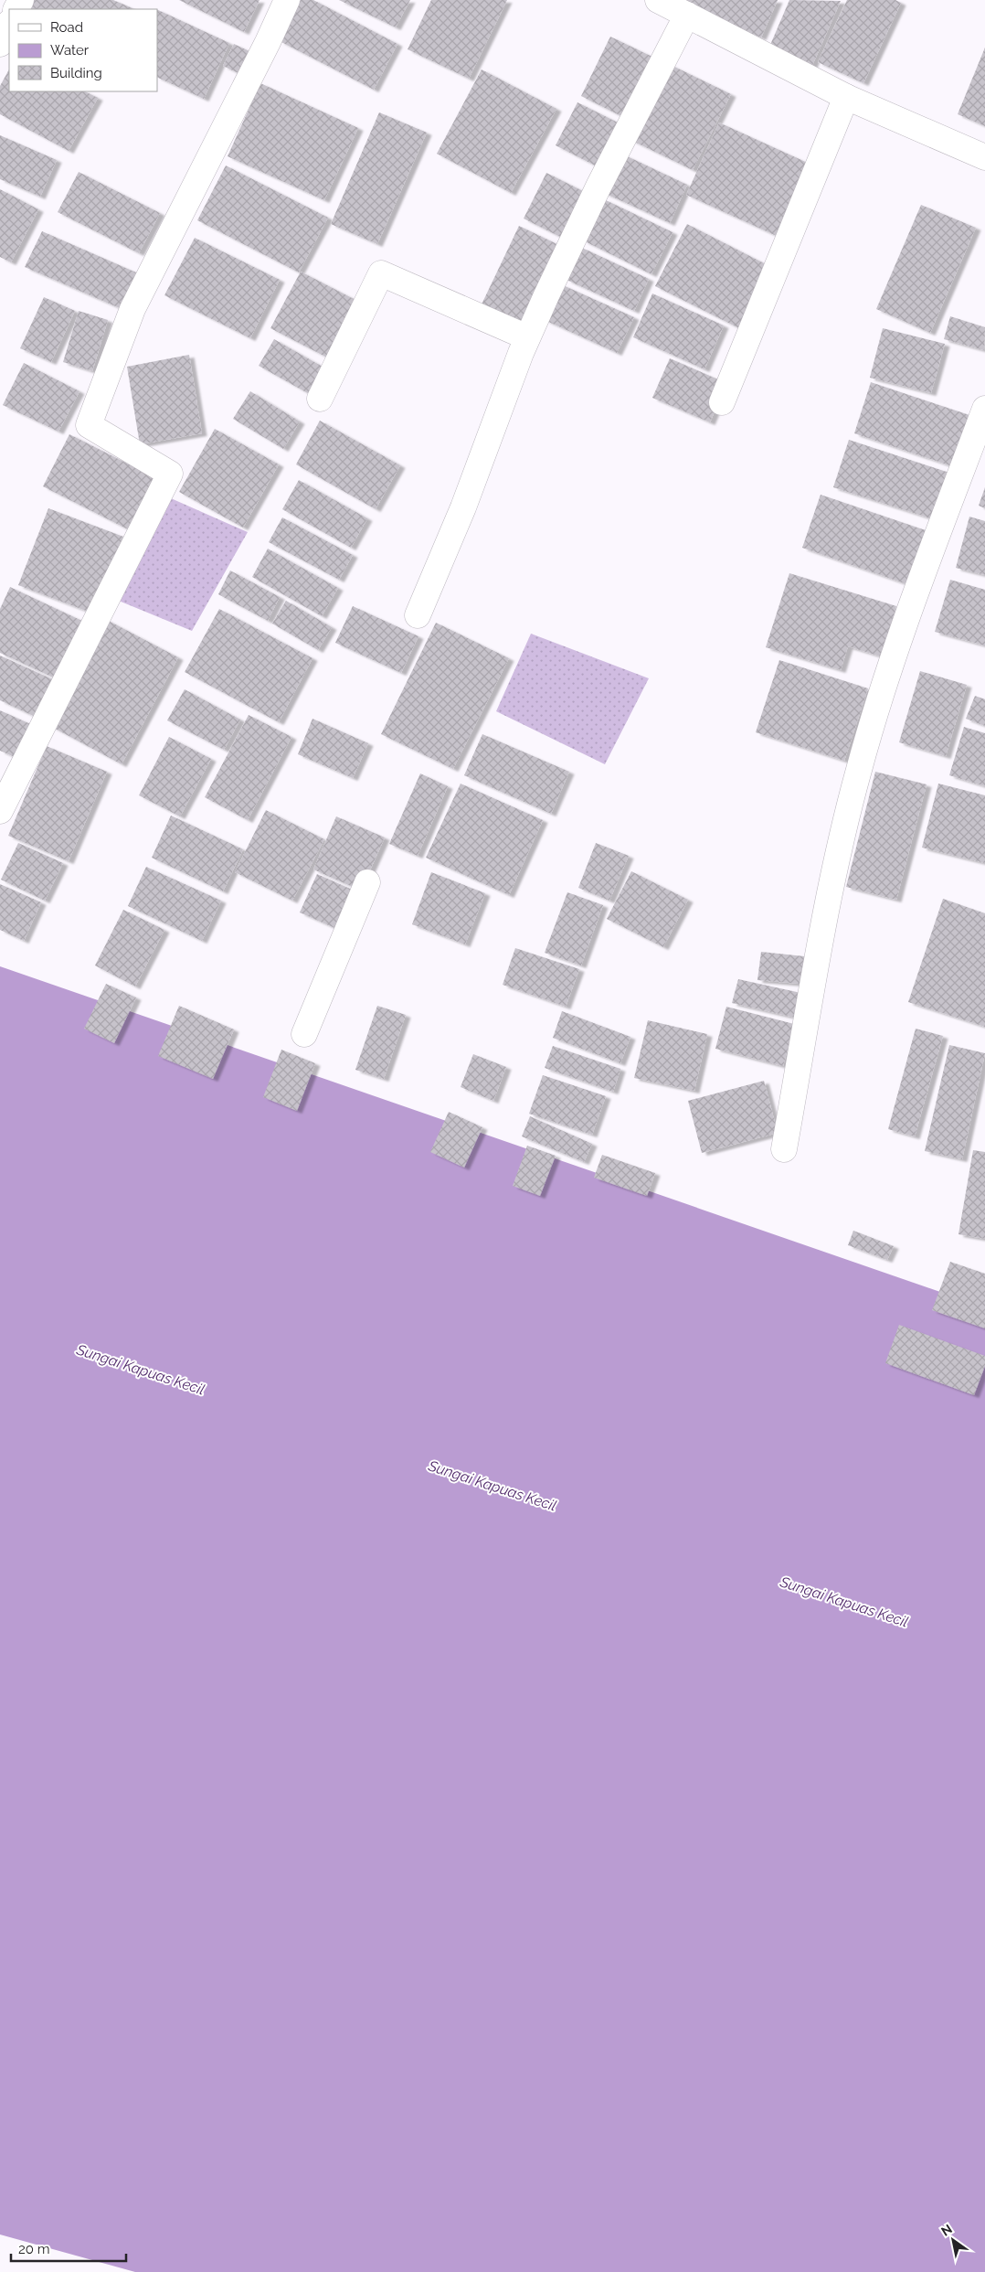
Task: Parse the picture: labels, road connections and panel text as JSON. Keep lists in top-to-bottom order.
{
  "water": ["Sungai Kapuas Kecil"],
  "legend": ["Road", "Water", "Building"],
  "scale_bar": "20 m",
  "north": "top left"
}
